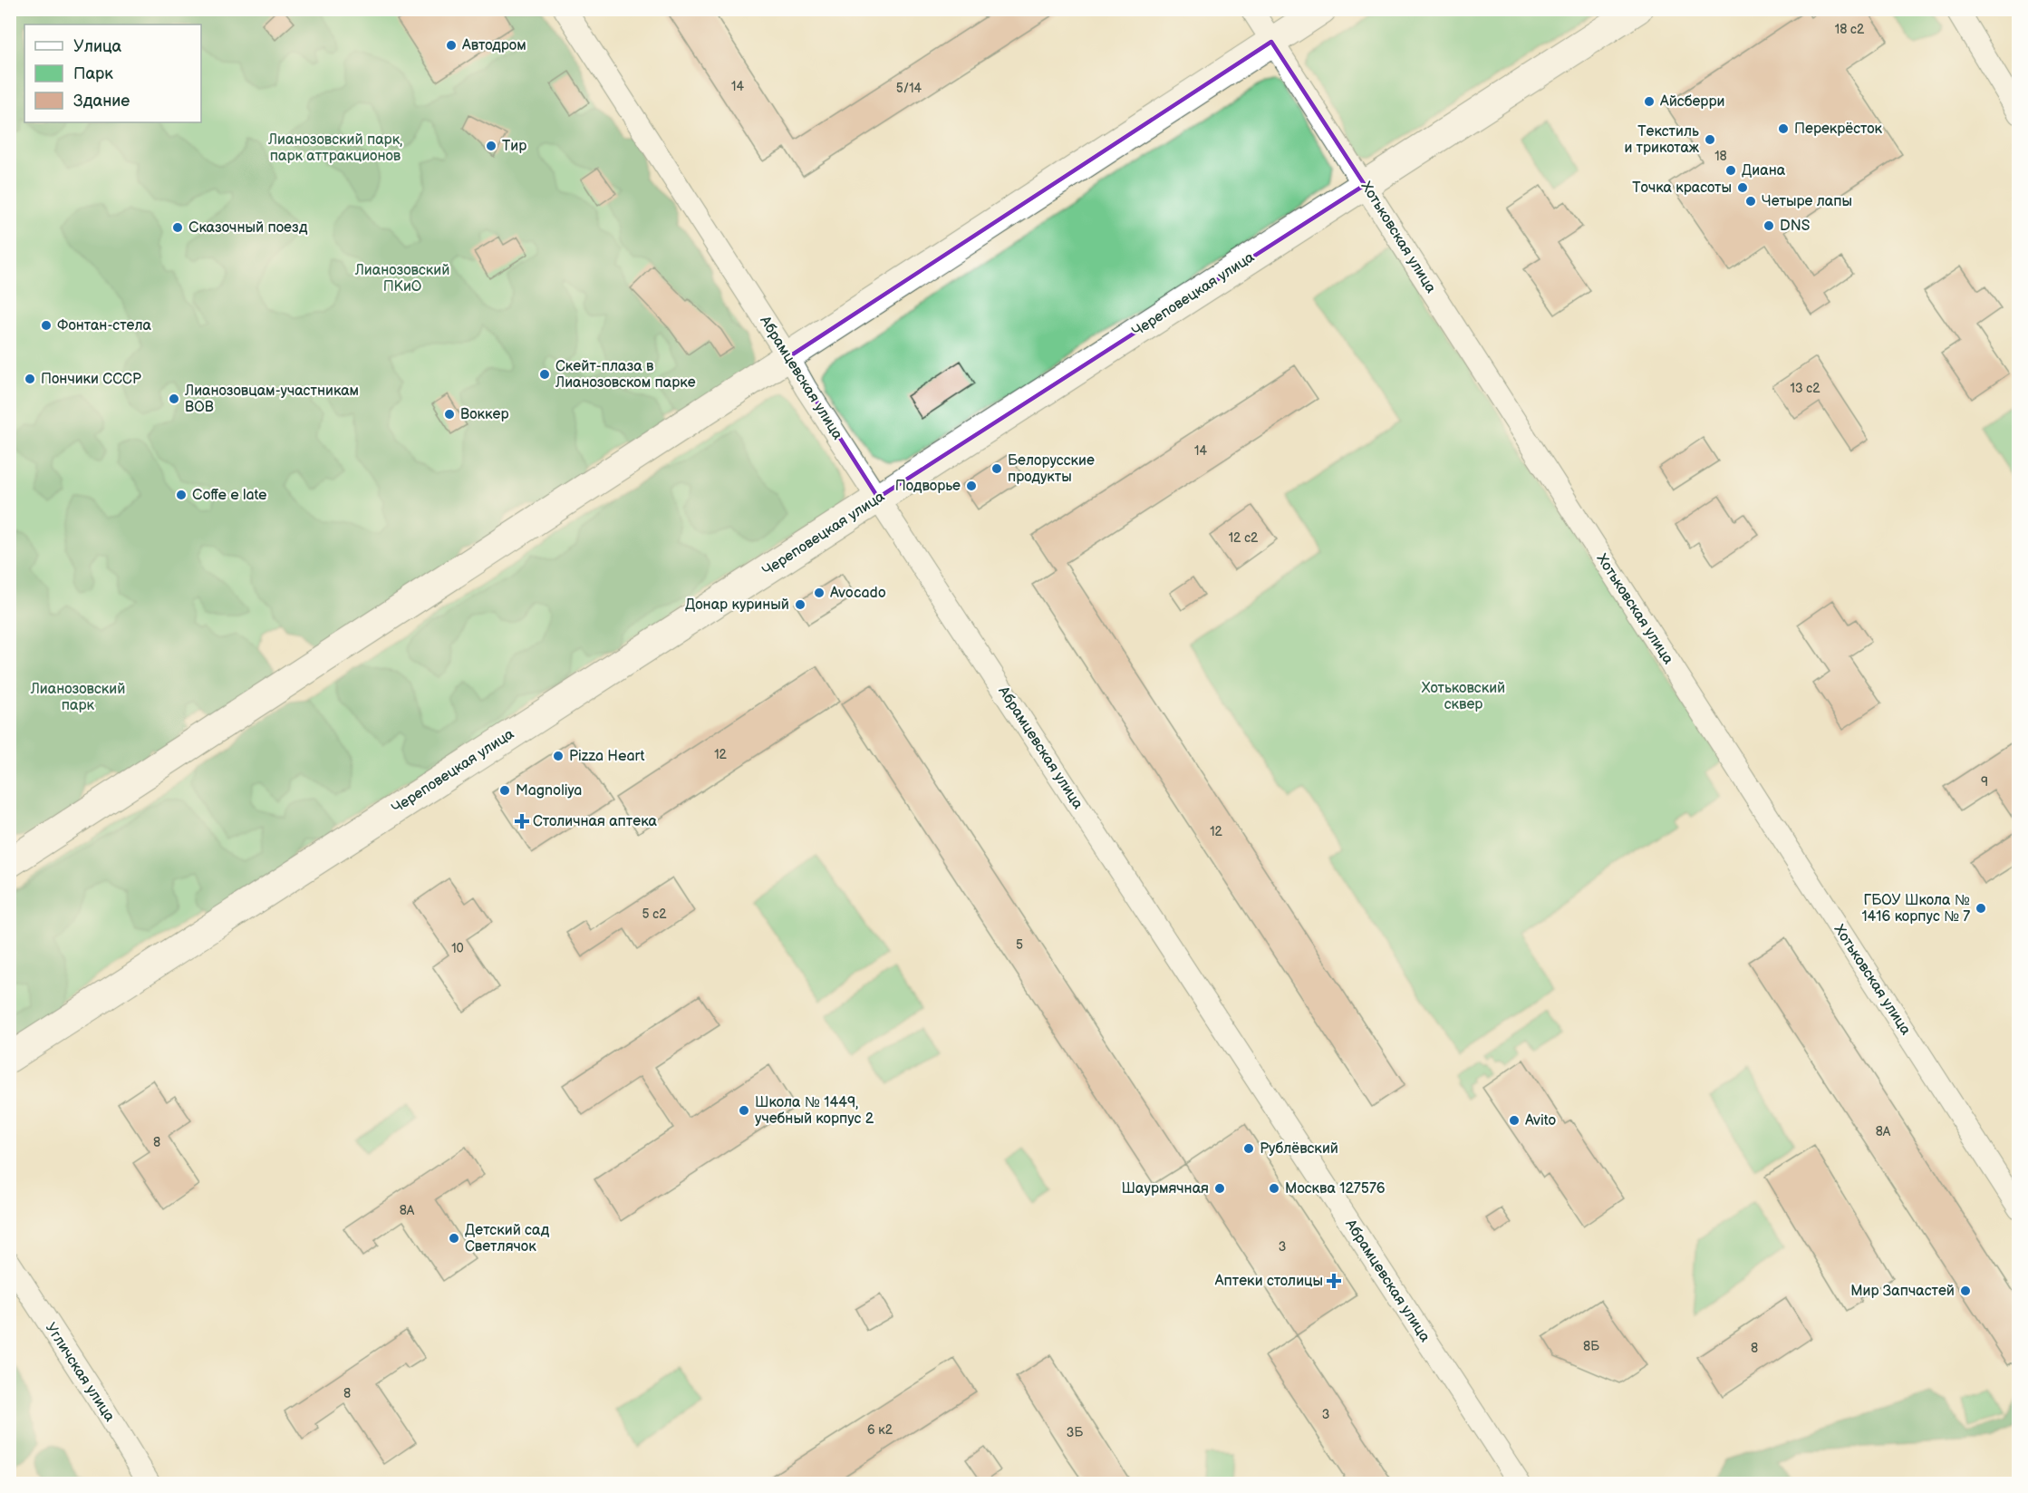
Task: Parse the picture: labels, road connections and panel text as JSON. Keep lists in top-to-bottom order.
{
  "streets": {
    "main road": ["Череповецкая улица"],
    "street": ["Хотьковская улица", "Абрамцевская улица", "Угличская улица"]
  },
  "crossings": [
    ["Хотьковская улица", "Череповецкая улица"],
    ["Череповецкая улица", "Абрамцевская улица"]
  ],
  "parks": [
    "Лианозовский парк, парк аттракционов",
    "Лианозовский ПКиО",
    "Хотьковский сквер",
    "Лианозовский парк"
  ],
  "places": {
    "other": [
      "Автодром",
      "Айсберри",
      "Перекрёсток",
      "Текстиль и трикотаж",
      "Тир",
      "Диана",
      "Точка красоты",
      "Четыре лапы",
      "DNS",
      "Cказочный поезд",
      "Фонтан-стела",
      "Скейт-плаза в Лианозовском парке",
      "Пончики СССР",
      "Лианозовцам-участникам ВОВ",
      "Воккер",
      "Белорусские продукты",
      "Подворье",
      "Coffe e late",
      "Avocado",
      "Донар куриный",
      "Pizza Heart",
      "Magnoliya",
      "ГБОУ Школа № 1416 корпус № 7",
      "Школа № 1449, учебный корпус 2",
      "Avito",
      "Рублёвский",
      "Шаурмячная",
      "Москва 127576",
      "Детский сад Светлячок",
      "Мир Запчастей"
    ],
    "health": ["Столичная аптека", "Аптеки столицы"]
  },
  "house_numbers": [
    "18 с2",
    "14",
    "5/14",
    "18",
    "13 с2",
    "14",
    "12 с2",
    "12",
    "9",
    "12",
    "5 с2",
    "5",
    "10",
    "8А",
    "8",
    "8А",
    "3",
    "8Б",
    "8",
    "8",
    "3",
    "6 к2",
    "3Б"
  ],
  "legend": ["Улица", "Парк", "Здание"]
}
